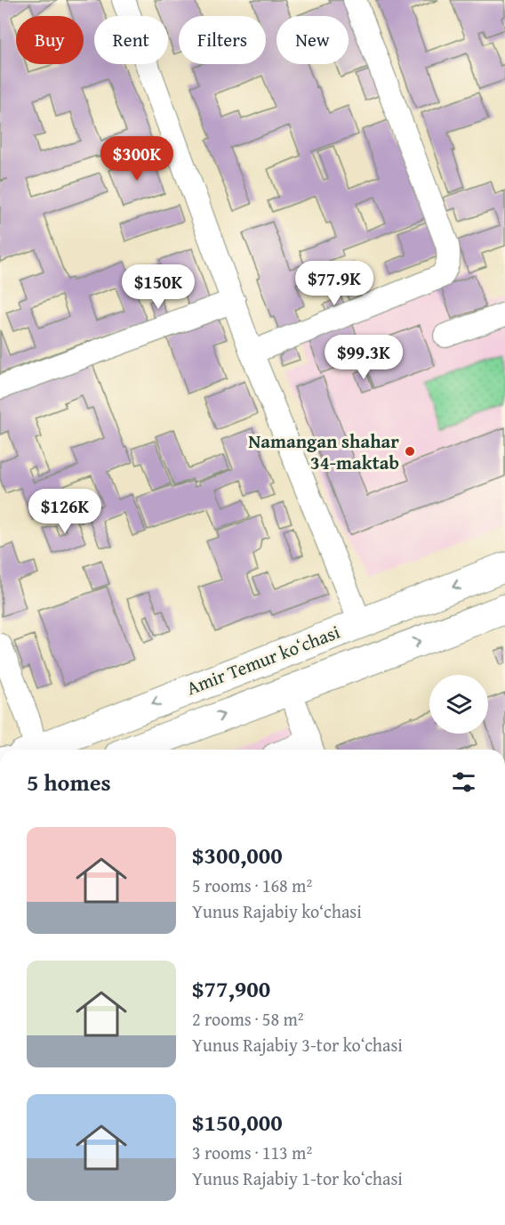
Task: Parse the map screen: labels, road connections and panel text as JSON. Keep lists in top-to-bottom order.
{
  "streets": {
    "main road": ["Amir Temur koʻchasi"]
  },
  "places": ["Namangan shahar 34-maktab"],
  "page": {
    "chip": [
      "Buy",
      "Rent",
      "Filters",
      "New"
    ],
    "price": [
      "$300K",
      "$77.9K",
      "$150K",
      "$99.3K",
      "$126K"
    ],
    "heading": "5 homes",
    "list": [
      {
        "name": "$300,000",
        "note": "5 rooms · 168 m² · Yunus Rajabiy ko‘chasi"
      },
      {
        "name": "$77,900",
        "note": "2 rooms · 58 m² · Yunus Rajabiy 3-tor koʻchasi"
      },
      {
        "name": "$150,000",
        "note": "3 rooms · 113 m² · Yunus Rajabiy 1-tor koʻchasi"
      }
    ]
  }
}
